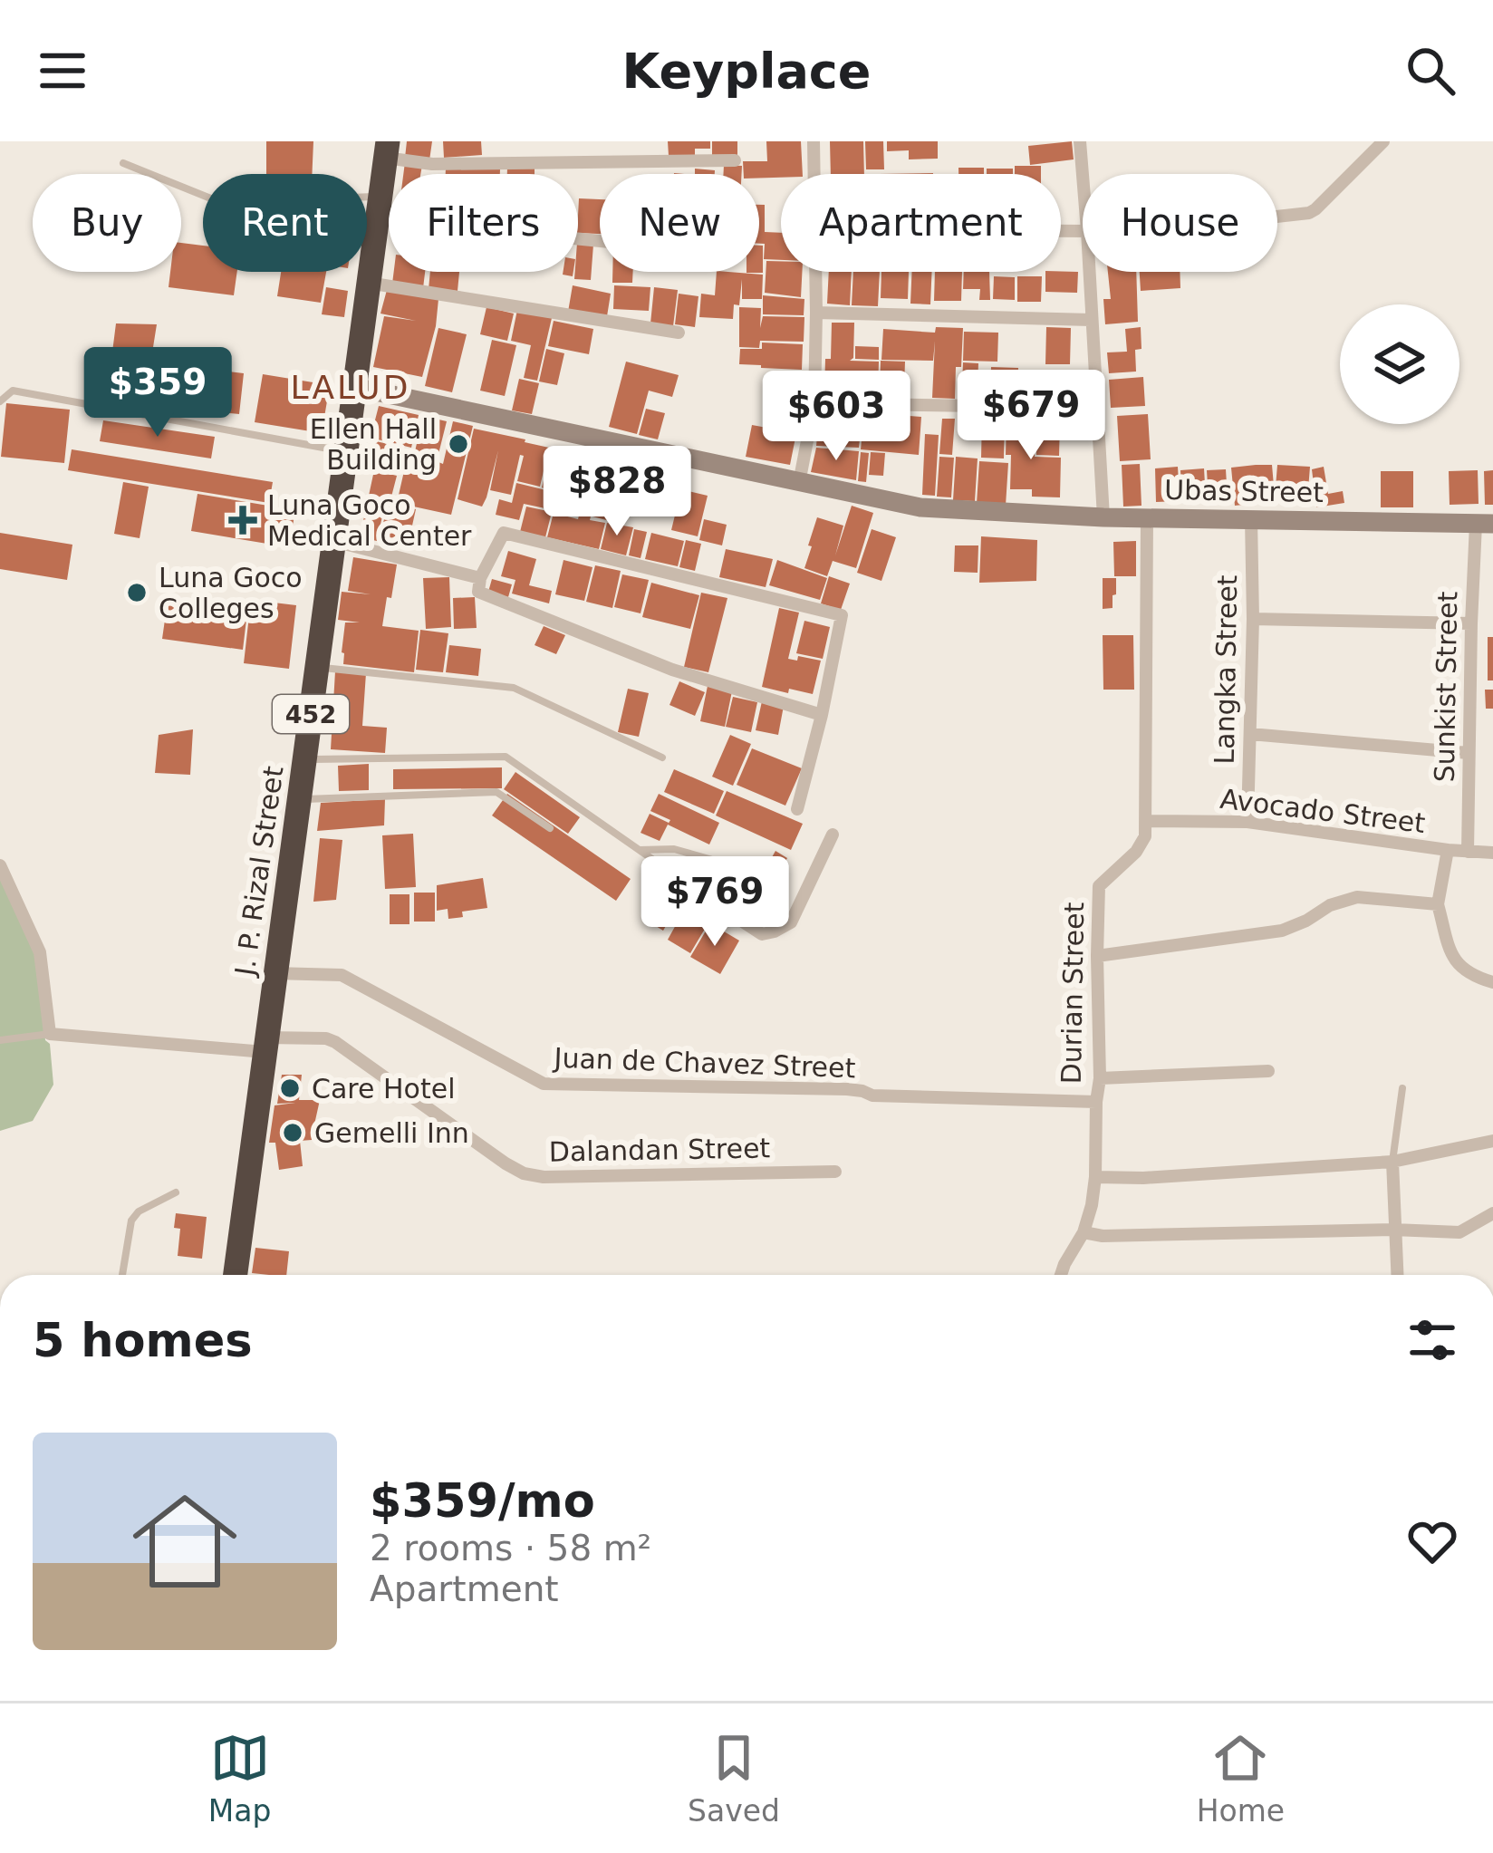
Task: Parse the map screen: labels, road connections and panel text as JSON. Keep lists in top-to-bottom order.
{
  "streets": {
    "highway": ["452", "J. P. Rizal Street"],
    "street": [
      "Ubas Street",
      "Langka Street",
      "Sunkist Street",
      "Avocado Street",
      "Durian Street",
      "Juan de Chavez Street",
      "Dalandan Street"
    ]
  },
  "crossings": [
    ["Ubas Street", "Langka Street"],
    ["Ubas Street", "Sunkist Street"],
    ["Ubas Street", "J. P. Rizal Street"],
    ["Langka Street", "Avocado Street"],
    ["Sunkist Street", "Avocado Street"],
    ["Avocado Street", "Durian Street"],
    ["J. P. Rizal Street", "Juan de Chavez Street"],
    ["J. P. Rizal Street", "Dalandan Street"],
    ["Durian Street", "Juan de Chavez Street"]
  ],
  "districts": ["LALUD"],
  "places": {
    "other": [
      "Ellen Hall Building",
      "Luna Goco Colleges",
      "Care Hotel",
      "Gemelli Inn"
    ],
    "health": ["Luna Goco Medical Center"]
  },
  "page": {
    "header": "Keyplace",
    "chip": [
      "Buy",
      "Rent",
      "Filters",
      "New",
      "Apartment",
      "House"
    ],
    "price": [
      "$359",
      "$679",
      "$603",
      "$828",
      "$769"
    ],
    "heading": "5 homes",
    "list": [
      {
        "name": "$359/mo",
        "note": "2 rooms · 58 m² · Apartment"
      }
    ],
    "tabs": ["Map", "Saved", "Home"]
  }
}
